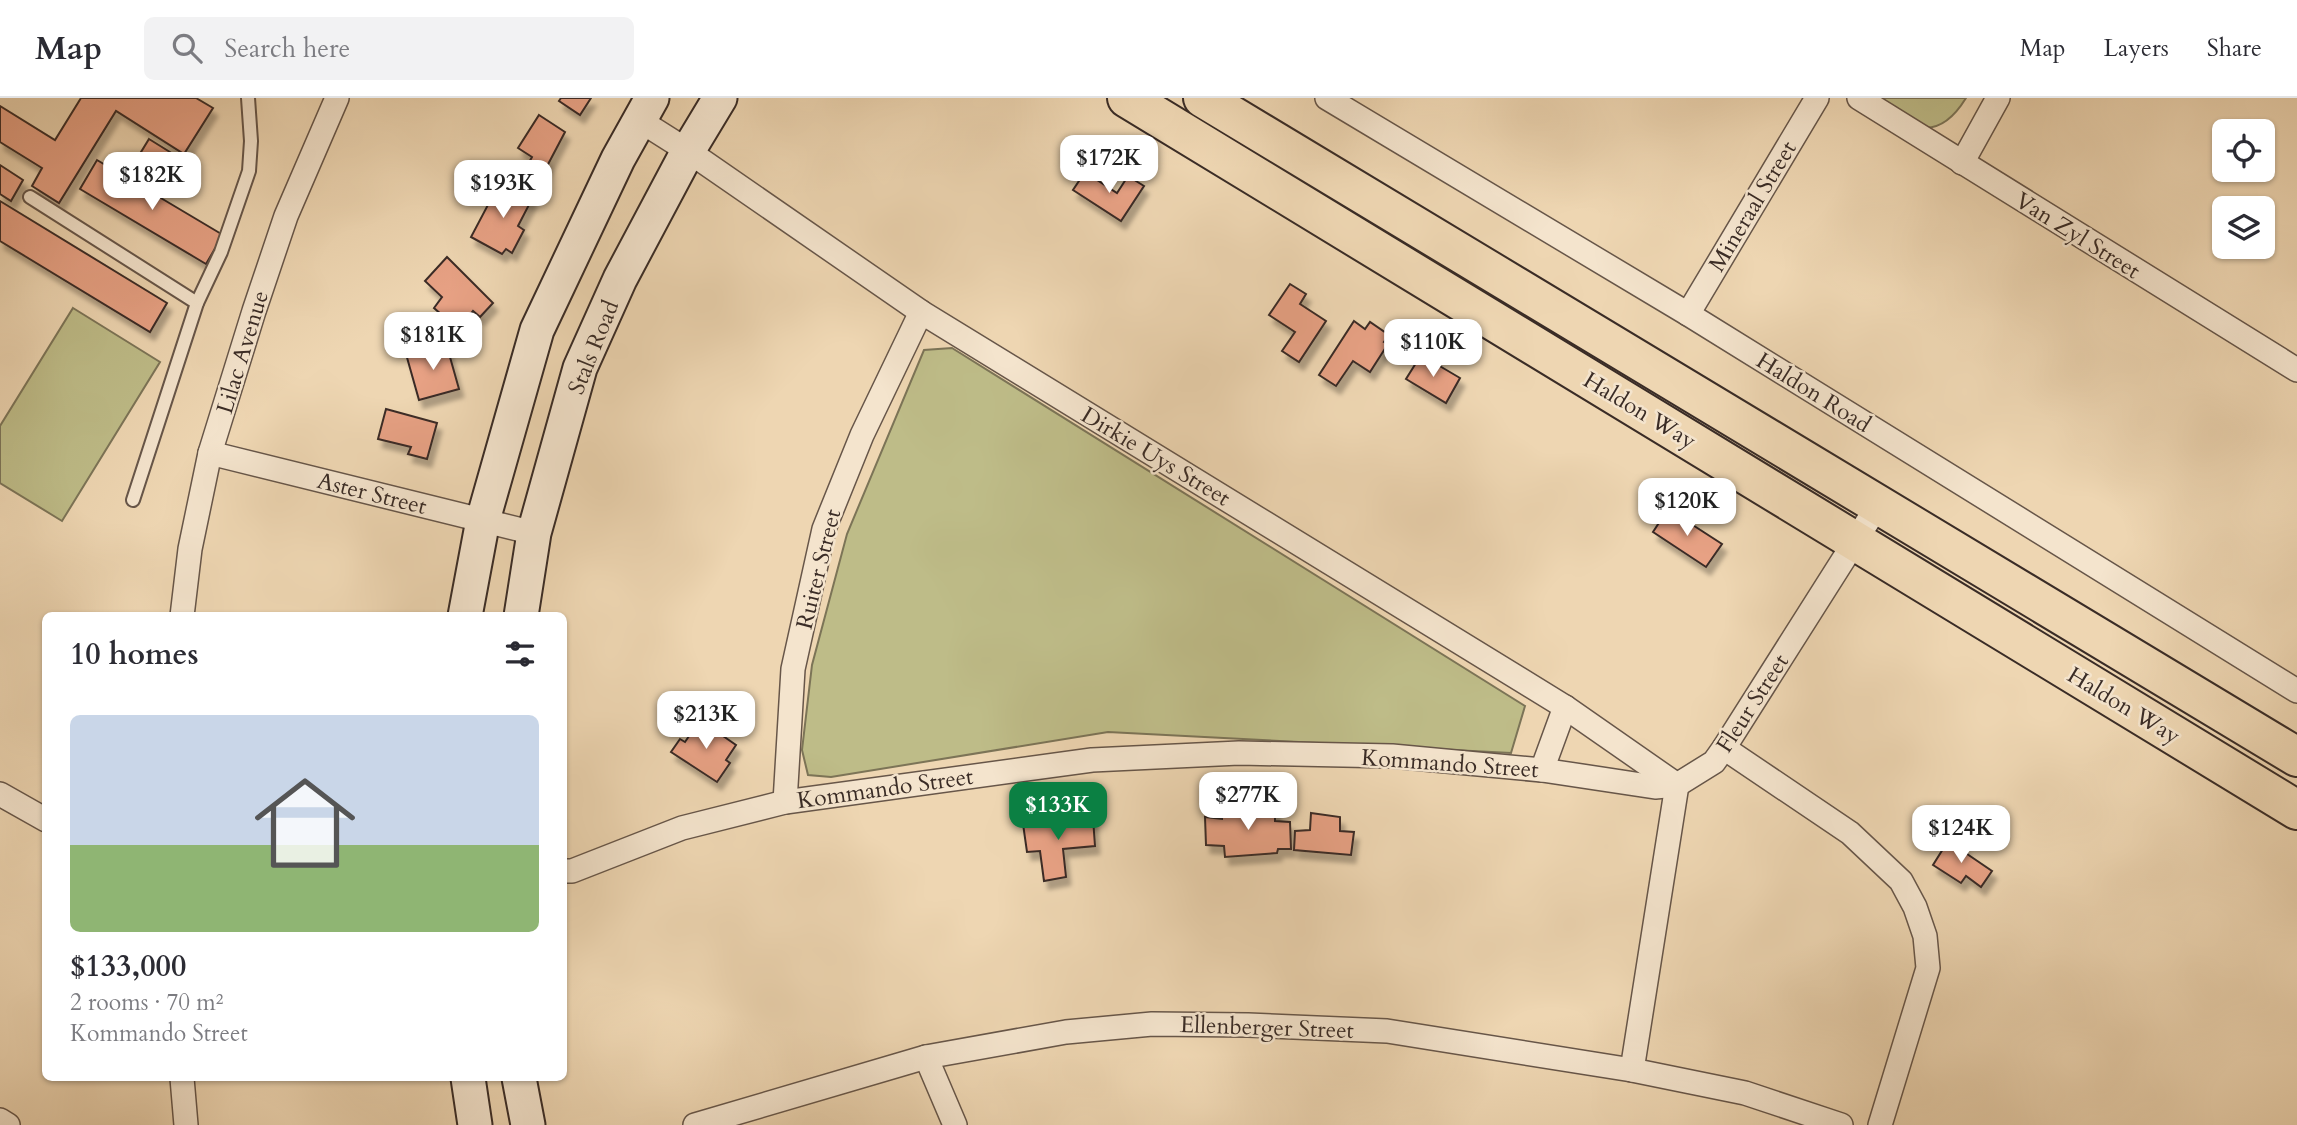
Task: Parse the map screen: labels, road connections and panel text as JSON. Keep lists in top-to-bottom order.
{
  "streets": {
    "highway": ["Haldon Way"],
    "street": [
      "Mineraal Street",
      "Van Zyl Street",
      "Stals Road",
      "Lilac Avenue",
      "Haldon Road",
      "Dirkie Uys Street",
      "Aster Street",
      "Ruiter Street",
      "Fleur Street",
      "Kommando Street",
      "Ellenberger Street"
    ]
  },
  "crossings": [
    ["Mineraal Street", "Haldon Road"],
    ["Stals Road", "Dirkie Uys Street"],
    ["Stals Road", "Aster Street"],
    ["Lilac Avenue", "Aster Street"],
    ["Haldon Way", "Fleur Street"],
    ["Dirkie Uys Street", "Ruiter Street"],
    ["Dirkie Uys Street", "Fleur Street"],
    ["Dirkie Uys Street", "Kommando Street"],
    ["Ruiter Street", "Kommando Street"],
    ["Fleur Street", "Kommando Street"]
  ],
  "page": {
    "header": "Map",
    "search": "Search here",
    "nav": ["Map", "Layers", "Share"],
    "price": [
      "$172K",
      "$182K",
      "$193K",
      "$181K",
      "$110K",
      "$120K",
      "$213K",
      "$277K",
      "$133K",
      "$124K"
    ],
    "heading": "10 homes",
    "list": [
      {
        "name": "$133,000",
        "note": "2 rooms · 70 m² · Kommando Street"
      }
    ]
  }
}
